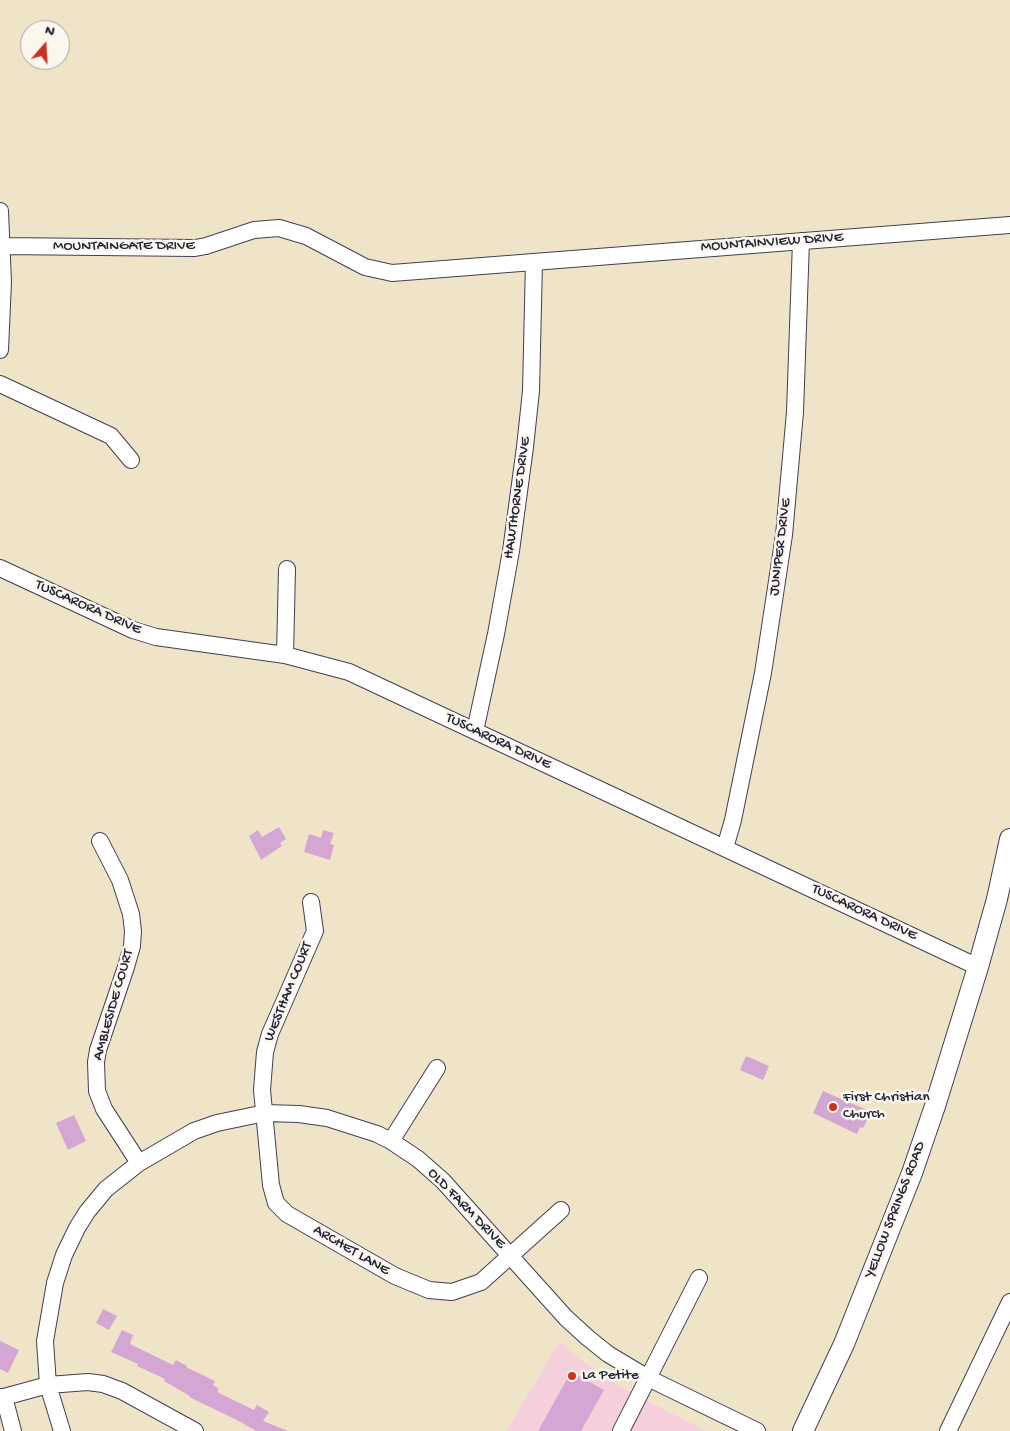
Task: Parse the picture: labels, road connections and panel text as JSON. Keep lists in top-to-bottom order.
{
  "streets": {
    "main road": ["YELLOW SPRINGS ROAD"],
    "street": [
      "MOUNTAINVIEW DRIVE",
      "MOUNTAINGATE DRIVE",
      "HAWTHORNE DRIVE",
      "JUNIPER DRIVE",
      "TUSCARORA DRIVE",
      "WESTHAM COURT",
      "AMBLESIDE COURT",
      "OLD FARM DRIVE",
      "ARCHET LANE"
    ]
  },
  "crossings": [
    ["MOUNTAINVIEW DRIVE", "MOUNTAINGATE DRIVE"],
    ["MOUNTAINVIEW DRIVE", "HAWTHORNE DRIVE"],
    ["MOUNTAINVIEW DRIVE", "JUNIPER DRIVE"],
    ["MOUNTAINGATE DRIVE", "HAWTHORNE DRIVE"],
    ["HAWTHORNE DRIVE", "TUSCARORA DRIVE"],
    ["JUNIPER DRIVE", "TUSCARORA DRIVE"],
    ["TUSCARORA DRIVE", "YELLOW SPRINGS ROAD"],
    ["WESTHAM COURT", "OLD FARM DRIVE"],
    ["WESTHAM COURT", "ARCHET LANE"],
    ["AMBLESIDE COURT", "OLD FARM DRIVE"],
    ["OLD FARM DRIVE", "ARCHET LANE"]
  ],
  "places": ["First Christian Church", "La Petite"],
  "north": "top"
}
